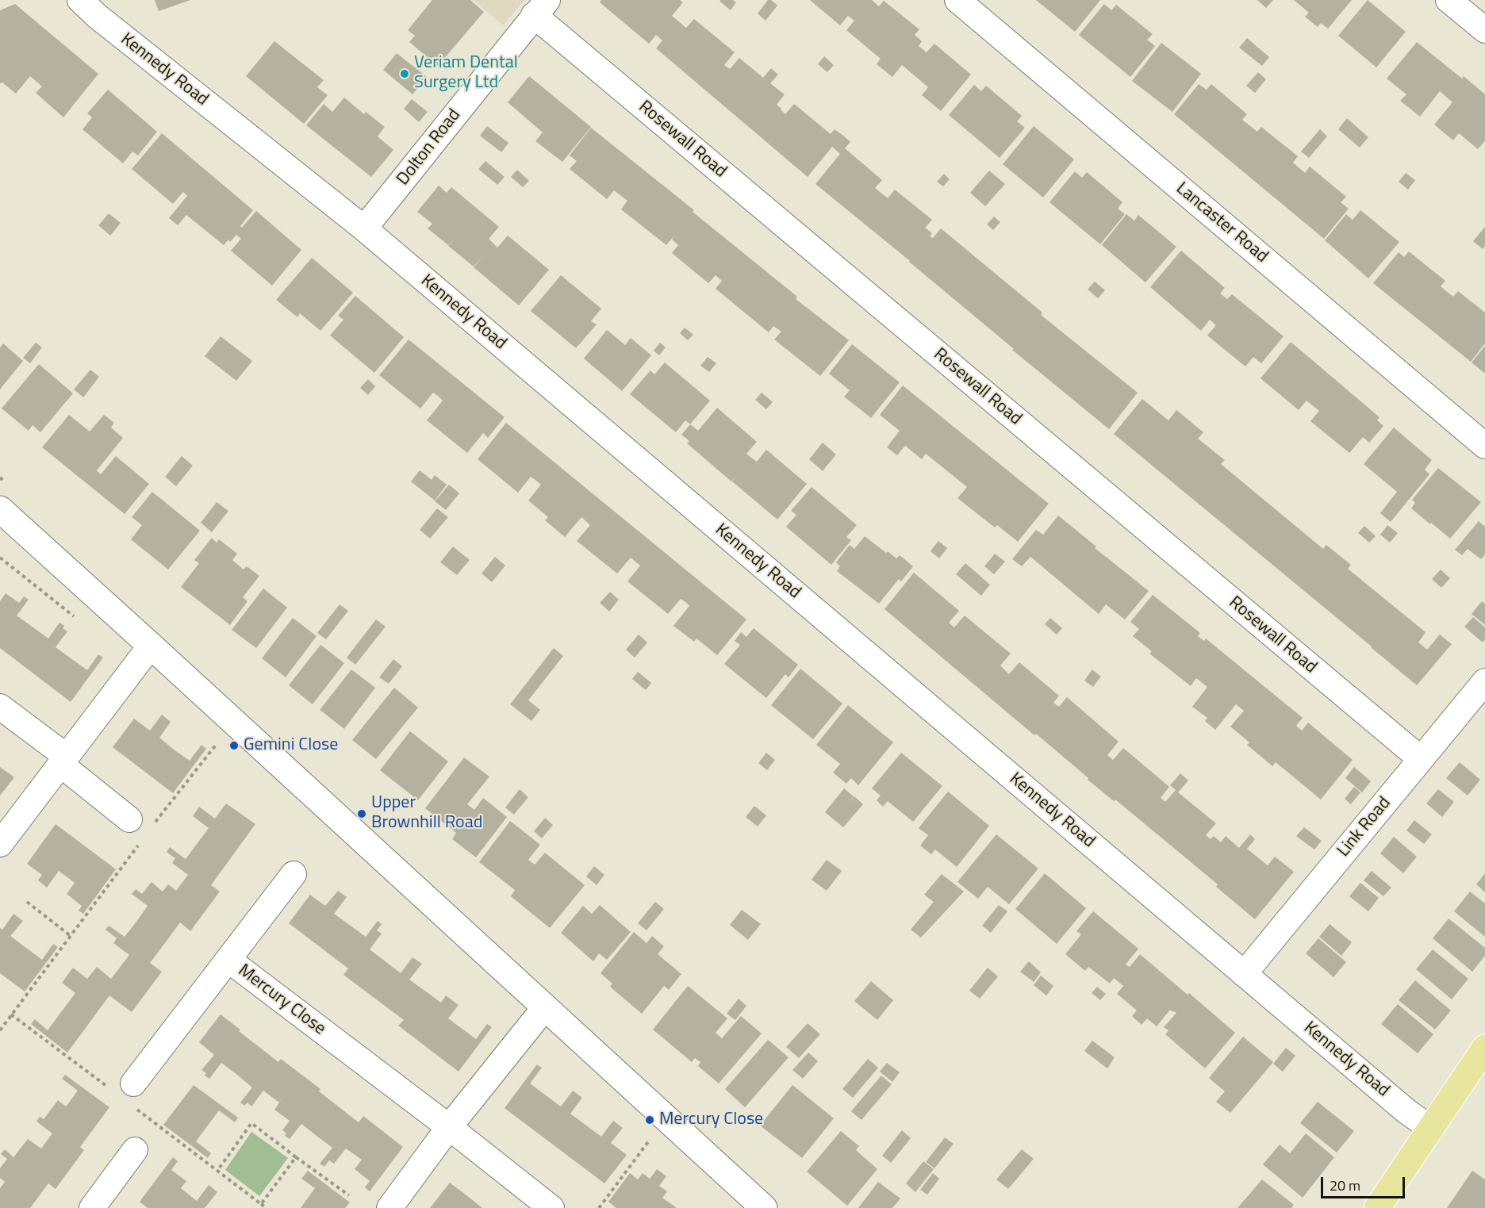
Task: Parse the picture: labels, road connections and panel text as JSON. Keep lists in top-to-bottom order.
{
  "streets": {
    "street": [
      "Kennedy Road",
      "Rosewall Road",
      "Dolton Road",
      "Lancaster Road",
      "Link Road",
      "Mercury Close"
    ]
  },
  "crossings": [
    ["Kennedy Road", "Dolton Road"],
    ["Kennedy Road", "Link Road"],
    ["Rosewall Road", "Dolton Road"],
    ["Rosewall Road", "Link Road"]
  ],
  "places": [
    "Veriam Dental Surgery Ltd",
    "Gemini Close",
    "Upper Brownhill Road",
    "Mercury Close"
  ],
  "scale_bar": "20 m"
}
